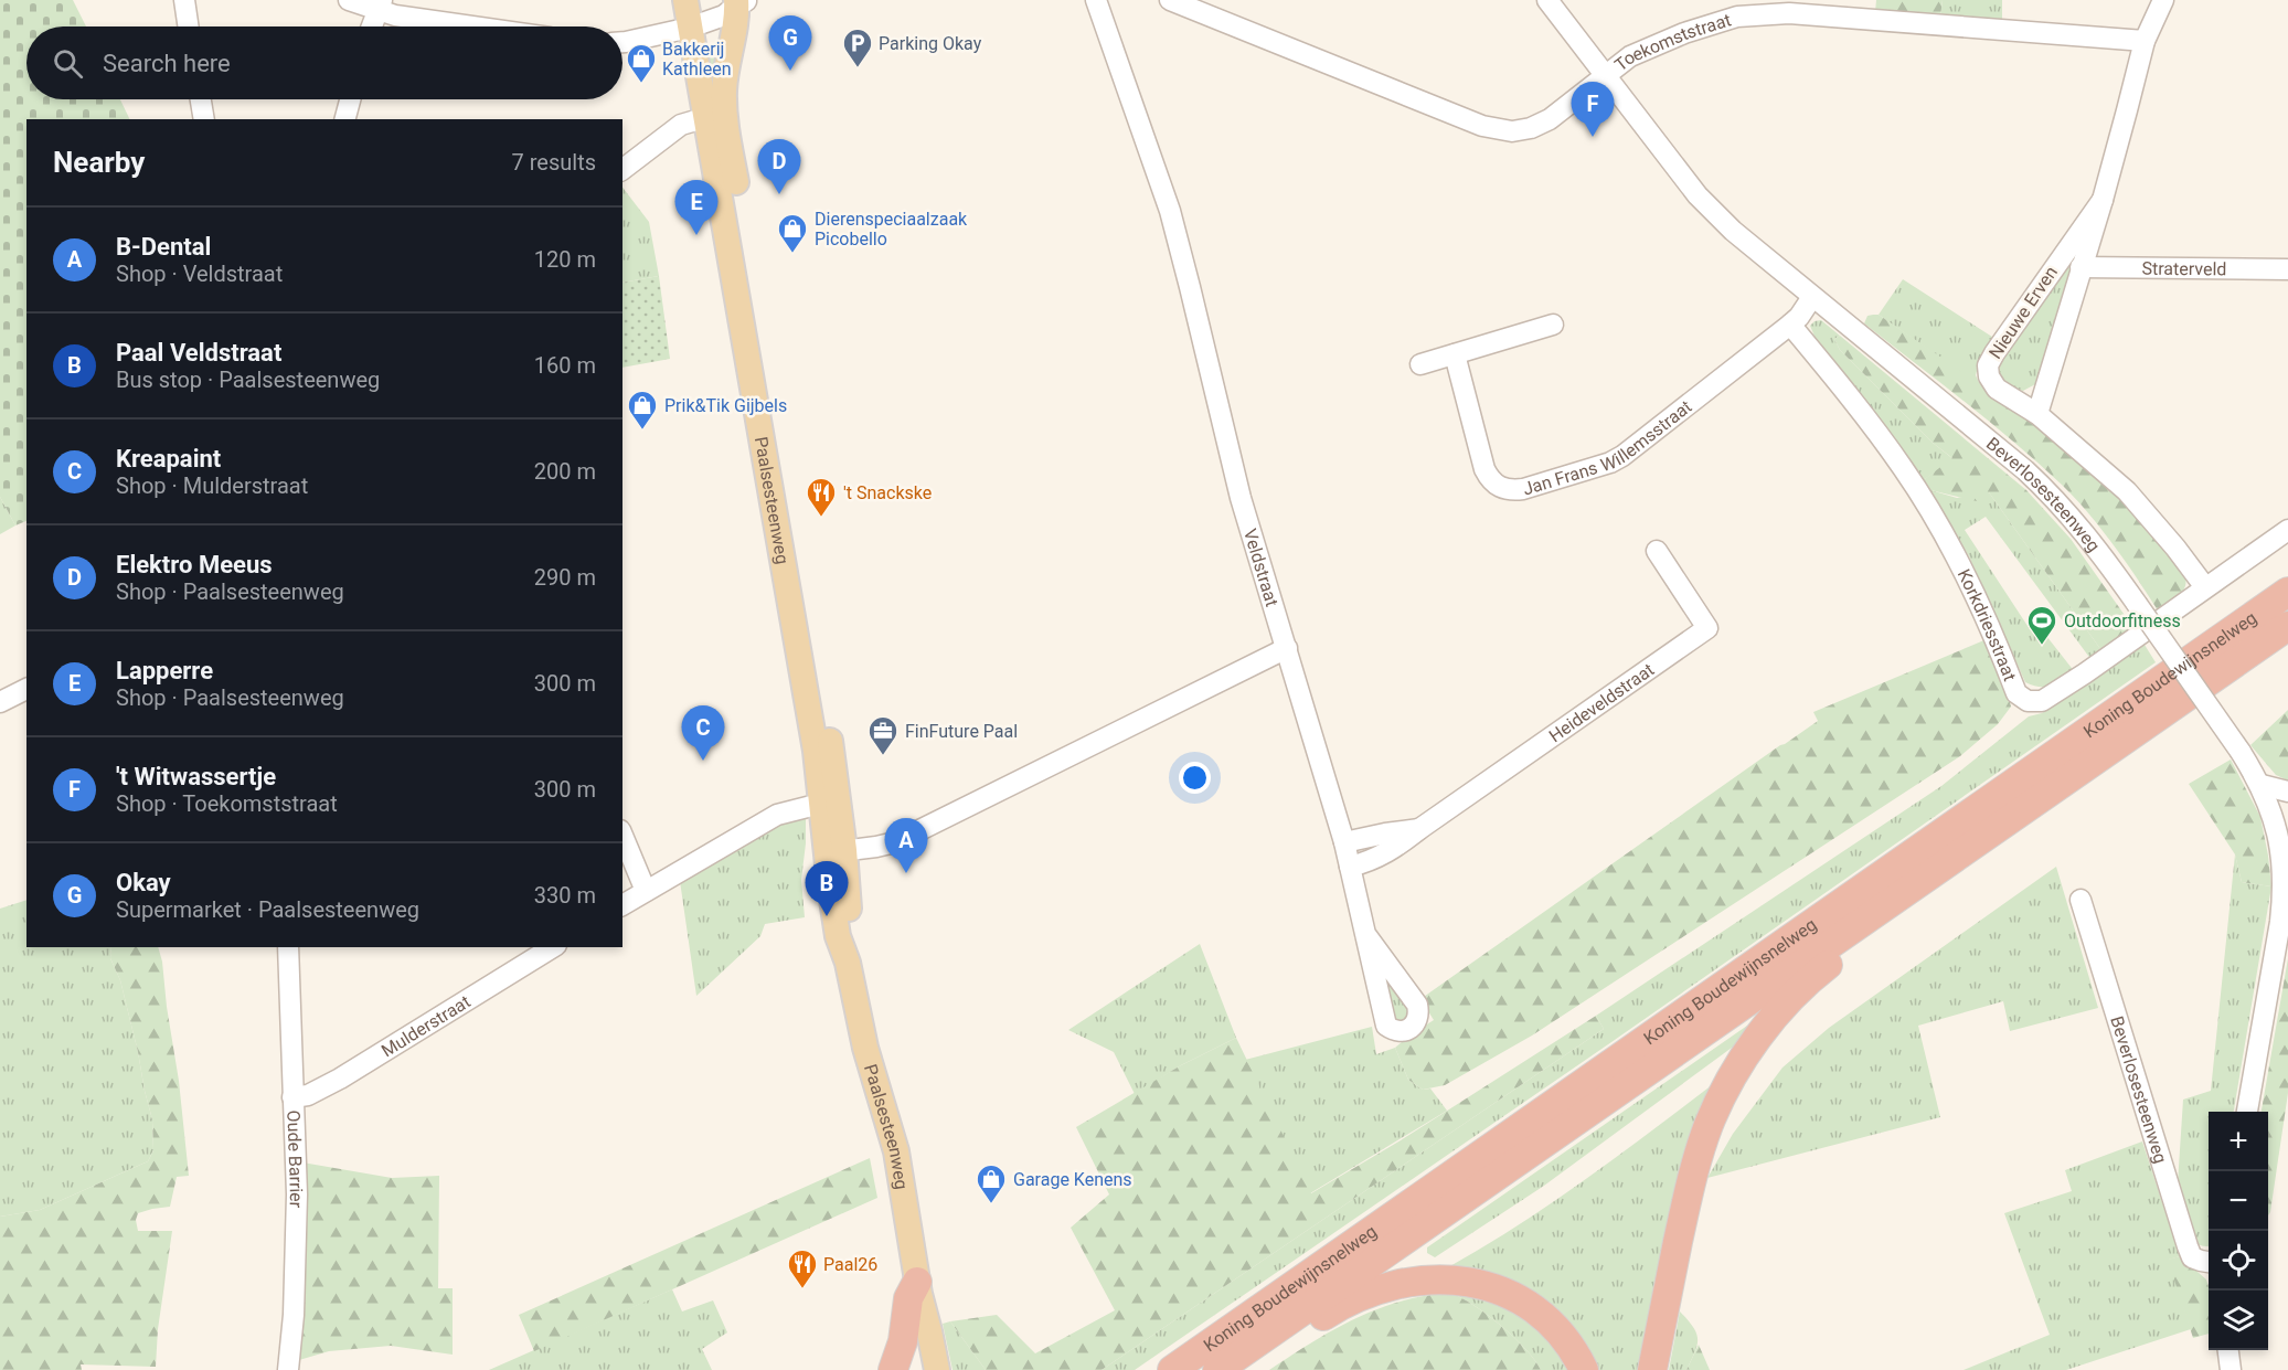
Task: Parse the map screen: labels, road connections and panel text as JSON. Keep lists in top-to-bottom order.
{
  "streets": {
    "highway": ["Koning Boudewijnsnelweg"],
    "main road": ["Paalsesteenweg"],
    "street": [
      "Toekomststraat",
      "Straterveld",
      "Nieuwe Erven",
      "Jan Frans Willemsstraat",
      "Beverlosesteenweg",
      "Veldstraat",
      "Korkdriesstraat",
      "Heideveldstraat",
      "Mulderstraat",
      "Oude Barrier"
    ]
  },
  "crossings": [
    ["Toekomststraat", "Nieuwe Erven"],
    ["Toekomststraat", "Beverlosesteenweg"],
    ["Straterveld", "Nieuwe Erven"],
    ["Nieuwe Erven", "Korkdriesstraat"],
    ["Jan Frans Willemsstraat", "Beverlosesteenweg"],
    ["Jan Frans Willemsstraat", "Korkdriesstraat"],
    ["Mulderstraat", "Oude Barrier"]
  ],
  "places": {
    "parking": ["Parking Okay"],
    "shop": [
      "Bakkerij Kathleen",
      "Dierenspeciaalzaak Picobello",
      "Prik&Tik Gijbels",
      "Garage Kenens"
    ],
    "restaurant": ["'t Snackske", "Paal26"],
    "sports": ["Outdoorfitness"],
    "office": ["FinFuture Paal"]
  },
  "page": {
    "pins": [
      "G",
      "F",
      "D",
      "E",
      "C",
      "A",
      "B"
    ],
    "search": "Search here",
    "heading": ["Nearby", "7 results"],
    "list": [
      {
        "mark": "A",
        "name": "B-Dental",
        "note": "Shop · Veldstraat",
        "value": "120 m"
      },
      {
        "mark": "B",
        "name": "Paal Veldstraat",
        "note": "Bus stop · Paalsesteenweg",
        "value": "160 m"
      },
      {
        "mark": "C",
        "name": "Kreapaint",
        "note": "Shop · Mulderstraat",
        "value": "200 m"
      },
      {
        "mark": "D",
        "name": "Elektro Meeus",
        "note": "Shop · Paalsesteenweg",
        "value": "290 m"
      },
      {
        "mark": "E",
        "name": "Lapperre",
        "note": "Shop · Paalsesteenweg",
        "value": "300 m"
      },
      {
        "mark": "F",
        "name": "'t Witwassertje",
        "note": "Shop · Toekomststraat",
        "value": "300 m"
      },
      {
        "mark": "G",
        "name": "Okay",
        "note": "Supermarket · Paalsesteenweg",
        "value": "330 m"
      }
    ],
    "map_buttons": ["+", "−"]
  }
}
